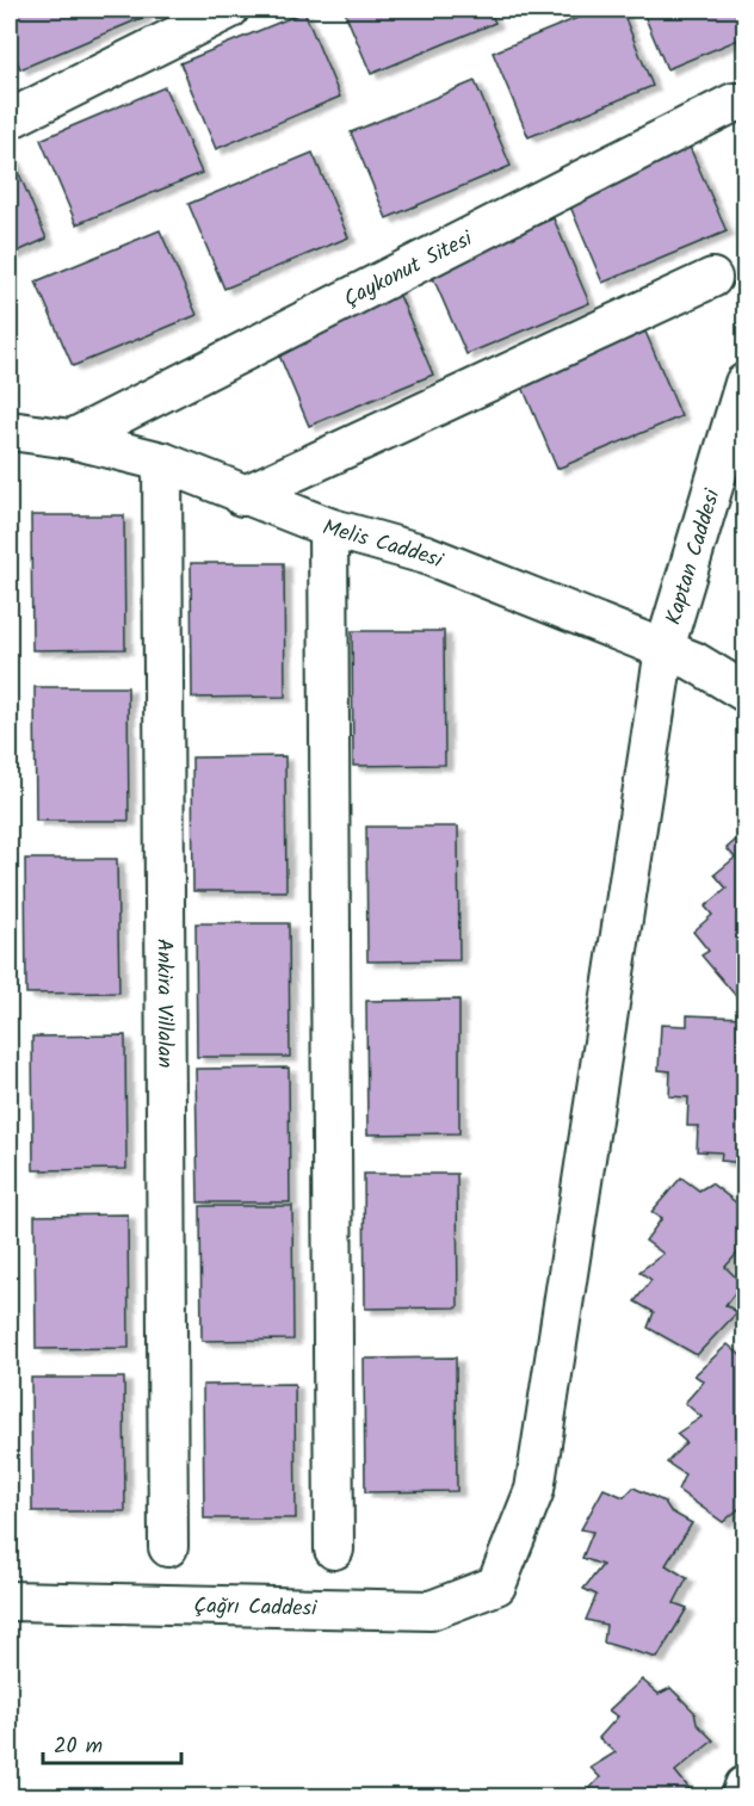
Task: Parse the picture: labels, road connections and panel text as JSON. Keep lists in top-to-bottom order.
{
  "streets": {
    "street": [
      "Çaykonut Sitesi",
      "Melis Caddesi",
      "Kaptan Caddesi",
      "Ankira Villalan",
      "Çağrı Caddesi"
    ]
  },
  "crossings": [
    ["Çaykonut Sitesi", "Melis Caddesi"],
    ["Melis Caddesi", "Kaptan Caddesi"],
    ["Melis Caddesi", "Ankira Villalan"],
    ["Kaptan Caddesi", "Çağrı Caddesi"]
  ],
  "scale_bar": "20 m"
}
